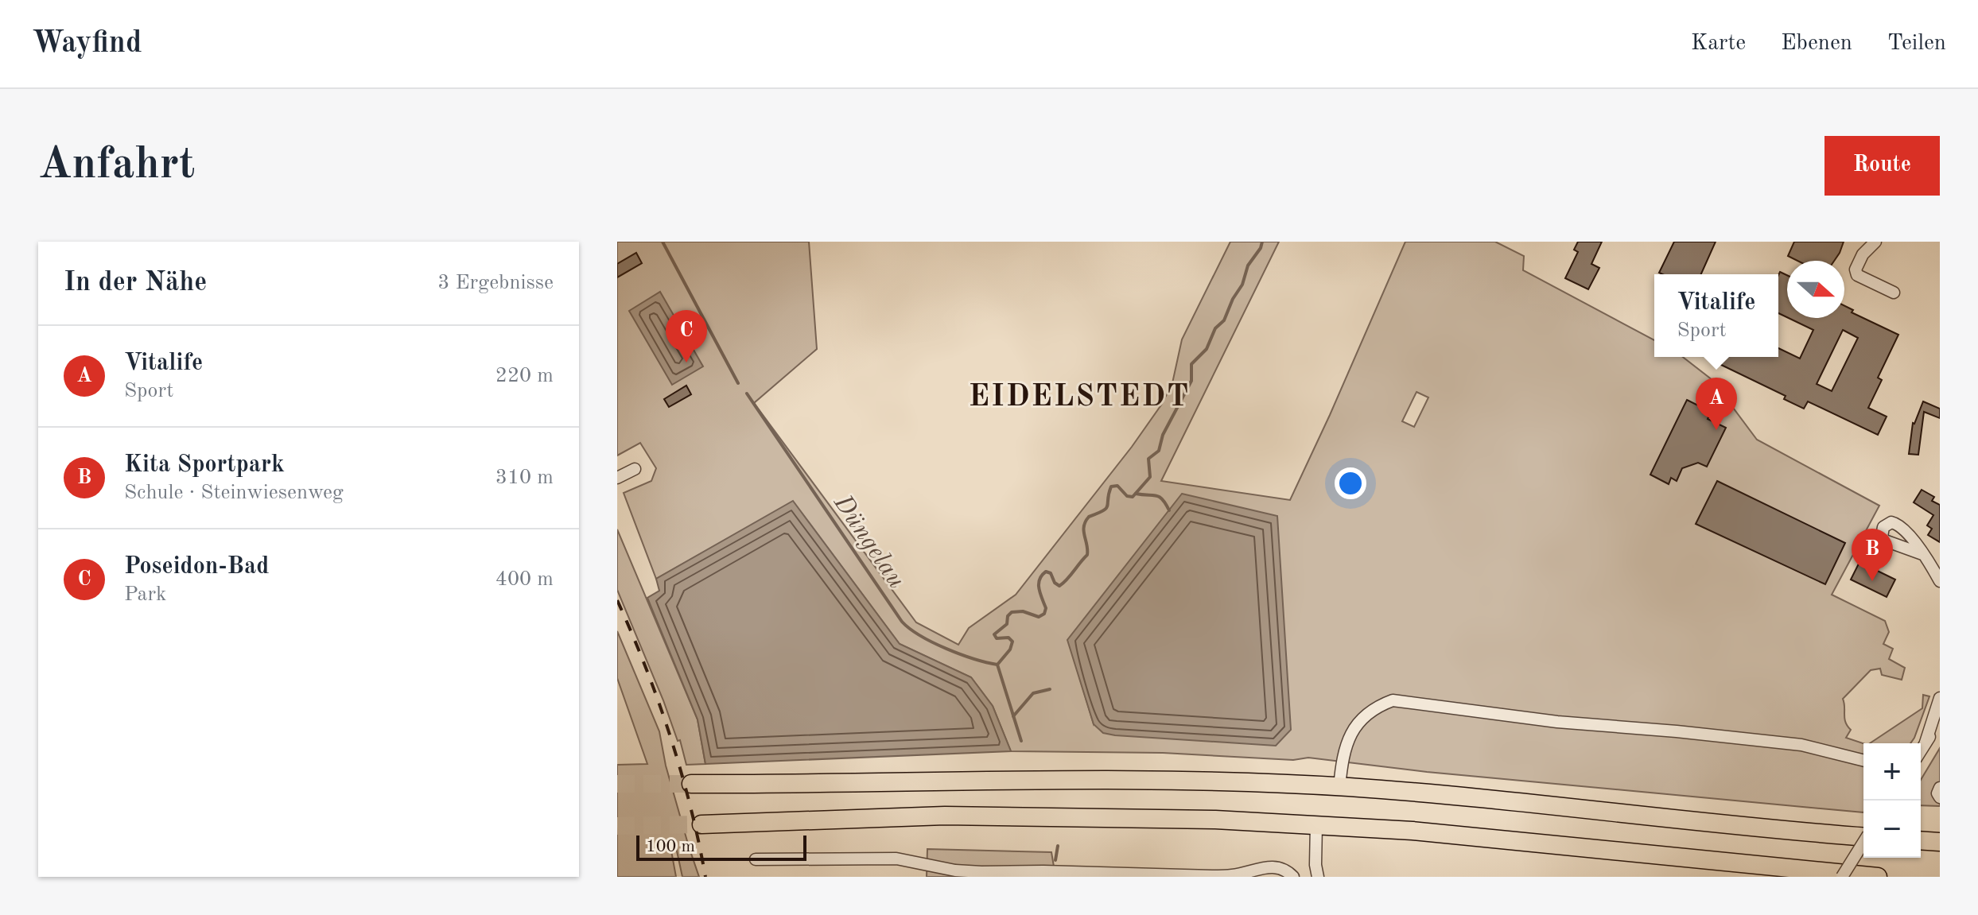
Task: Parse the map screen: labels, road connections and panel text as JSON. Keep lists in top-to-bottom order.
{
  "districts": ["EIDELSTEDT"],
  "water": ["Düngelau"],
  "scale_bar": "100 m",
  "north": "right",
  "page": {
    "header": "Wayfind",
    "nav": ["Karte", "Ebenen", "Teilen"],
    "buttons": "Route",
    "title": "Anfahrt",
    "heading": ["In der Nähe", "3 Ergebnisse"],
    "popup": ["Vitalife", "Sport"],
    "pins": ["C", "A", "B"],
    "list": [
      {
        "mark": "A",
        "name": "Vitalife",
        "note": "Sport",
        "value": "220 m"
      },
      {
        "mark": "B",
        "name": "Kita Sportpark",
        "note": "Schule · Steinwiesenweg",
        "value": "310 m"
      },
      {
        "mark": "C",
        "name": "Poseidon-Bad",
        "note": "Park",
        "value": "400 m"
      }
    ],
    "map_buttons": ["+", "−"],
    "scale": "100 m"
  }
}
